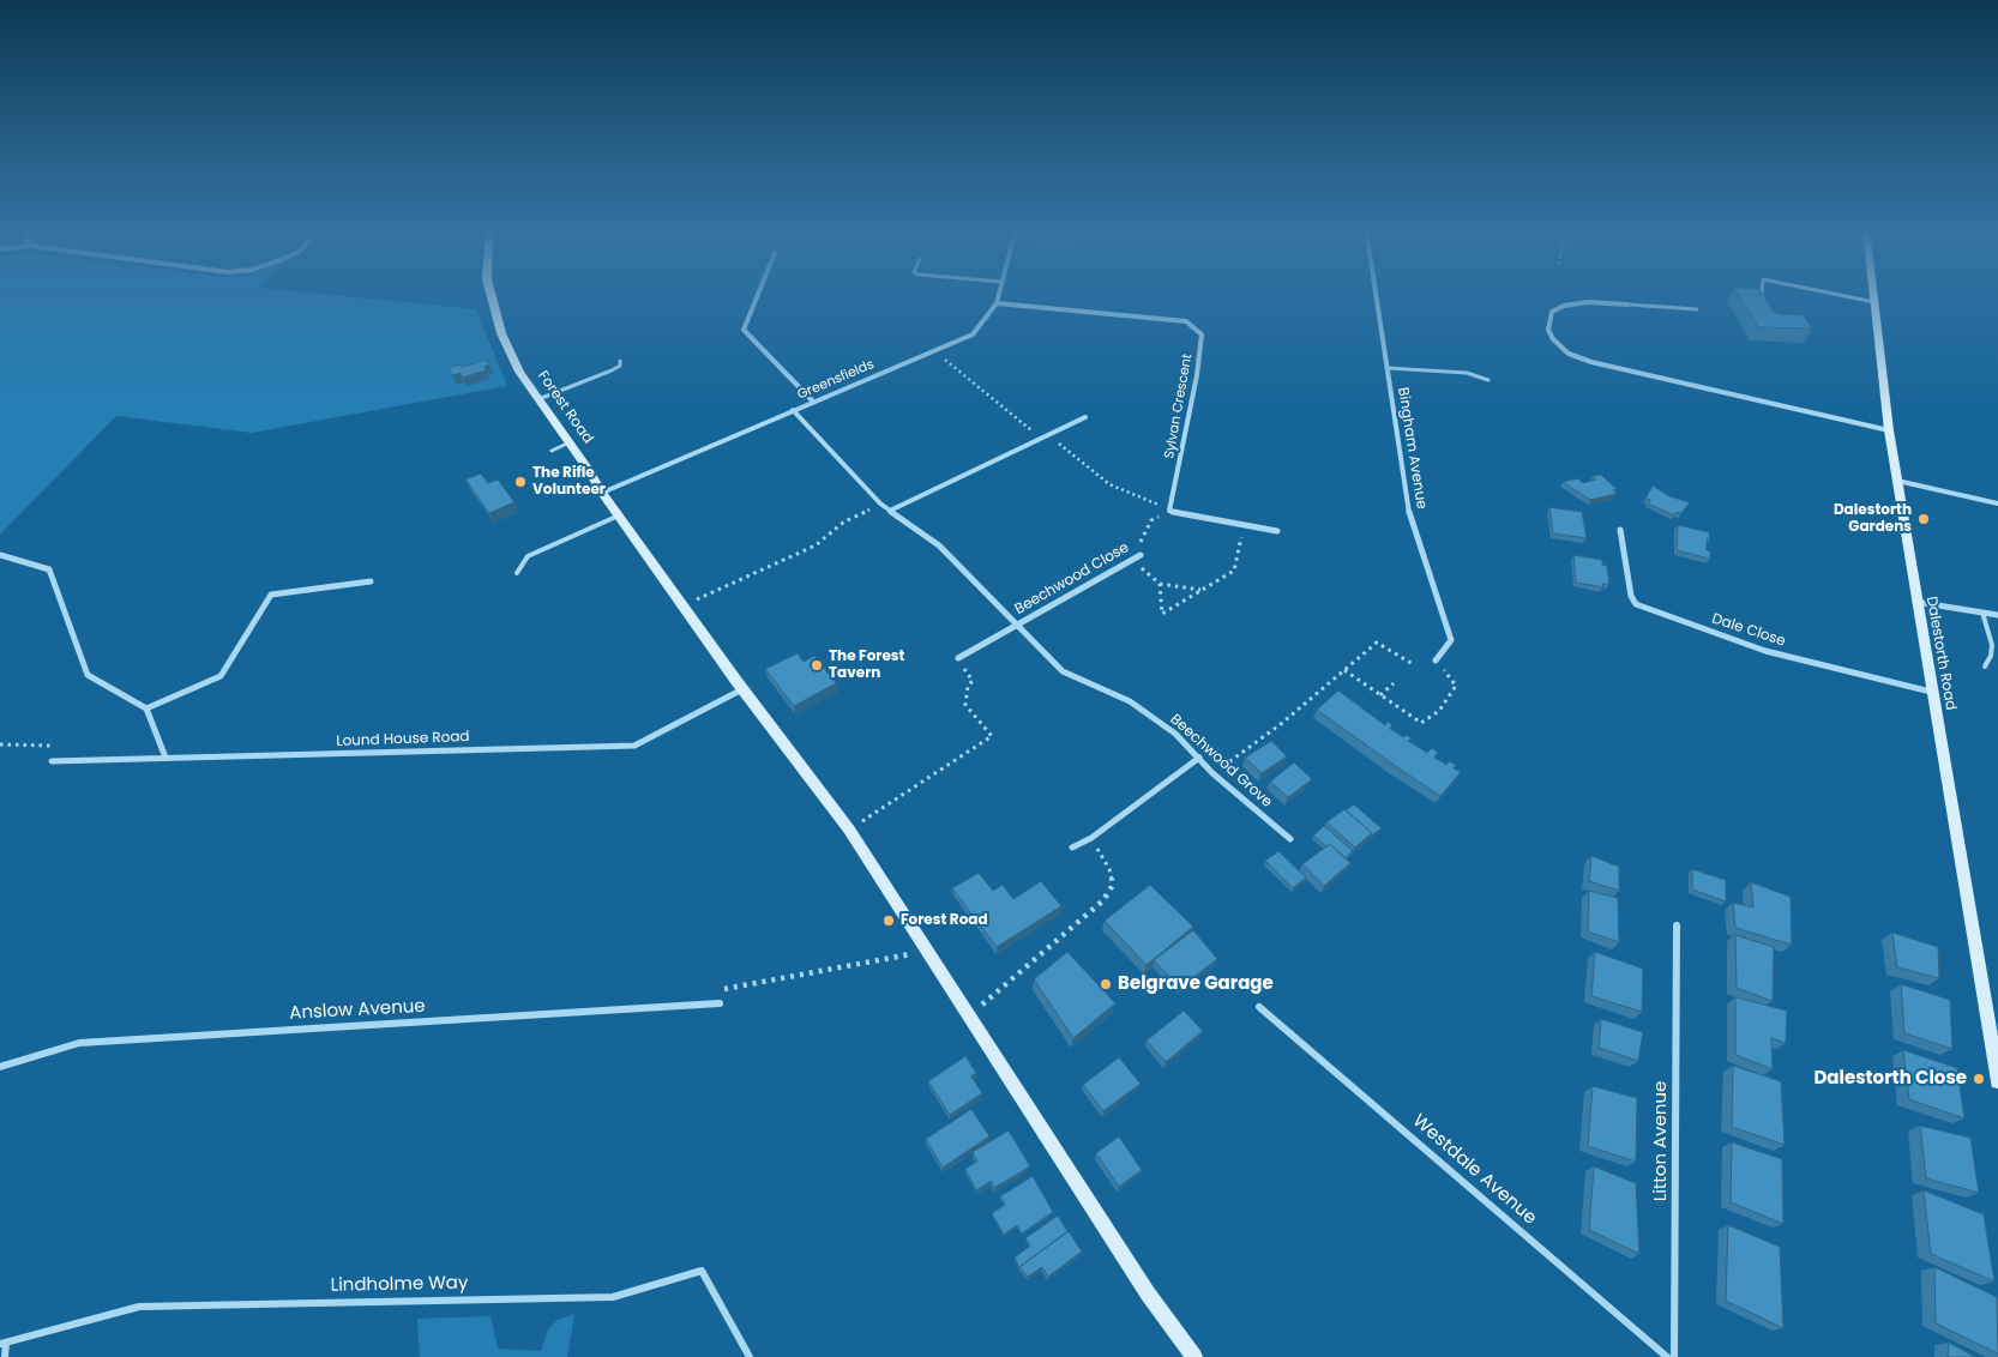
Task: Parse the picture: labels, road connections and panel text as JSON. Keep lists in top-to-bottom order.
{
  "streets": {
    "street": [
      "Greensfields",
      "Sylvan Crescent",
      "Forest Road",
      "Bingham Avenue",
      "Beechwood Close",
      "Dale Close",
      "Dalestorth Road",
      "Lound House Road",
      "Beechwood Grove",
      "Anslow Avenue",
      "Litton Avenue",
      "Westdale Avenue",
      "Lindholme Way"
    ]
  },
  "crossings": [
    ["Greensfields", "Sylvan Crescent"],
    ["Greensfields", "Forest Road"],
    ["Greensfields", "Beechwood Close"],
    ["Forest Road", "Lound House Road"],
    ["Beechwood Close", "Beechwood Grove"],
    ["Dale Close", "Dalestorth Road"]
  ],
  "places": [
    "The Rifle Volunteer",
    "Dalestorth Gardens",
    "The Forest Tavern",
    "Forest Road",
    "Belgrave Garage",
    "Dalestorth Close"
  ]
}
